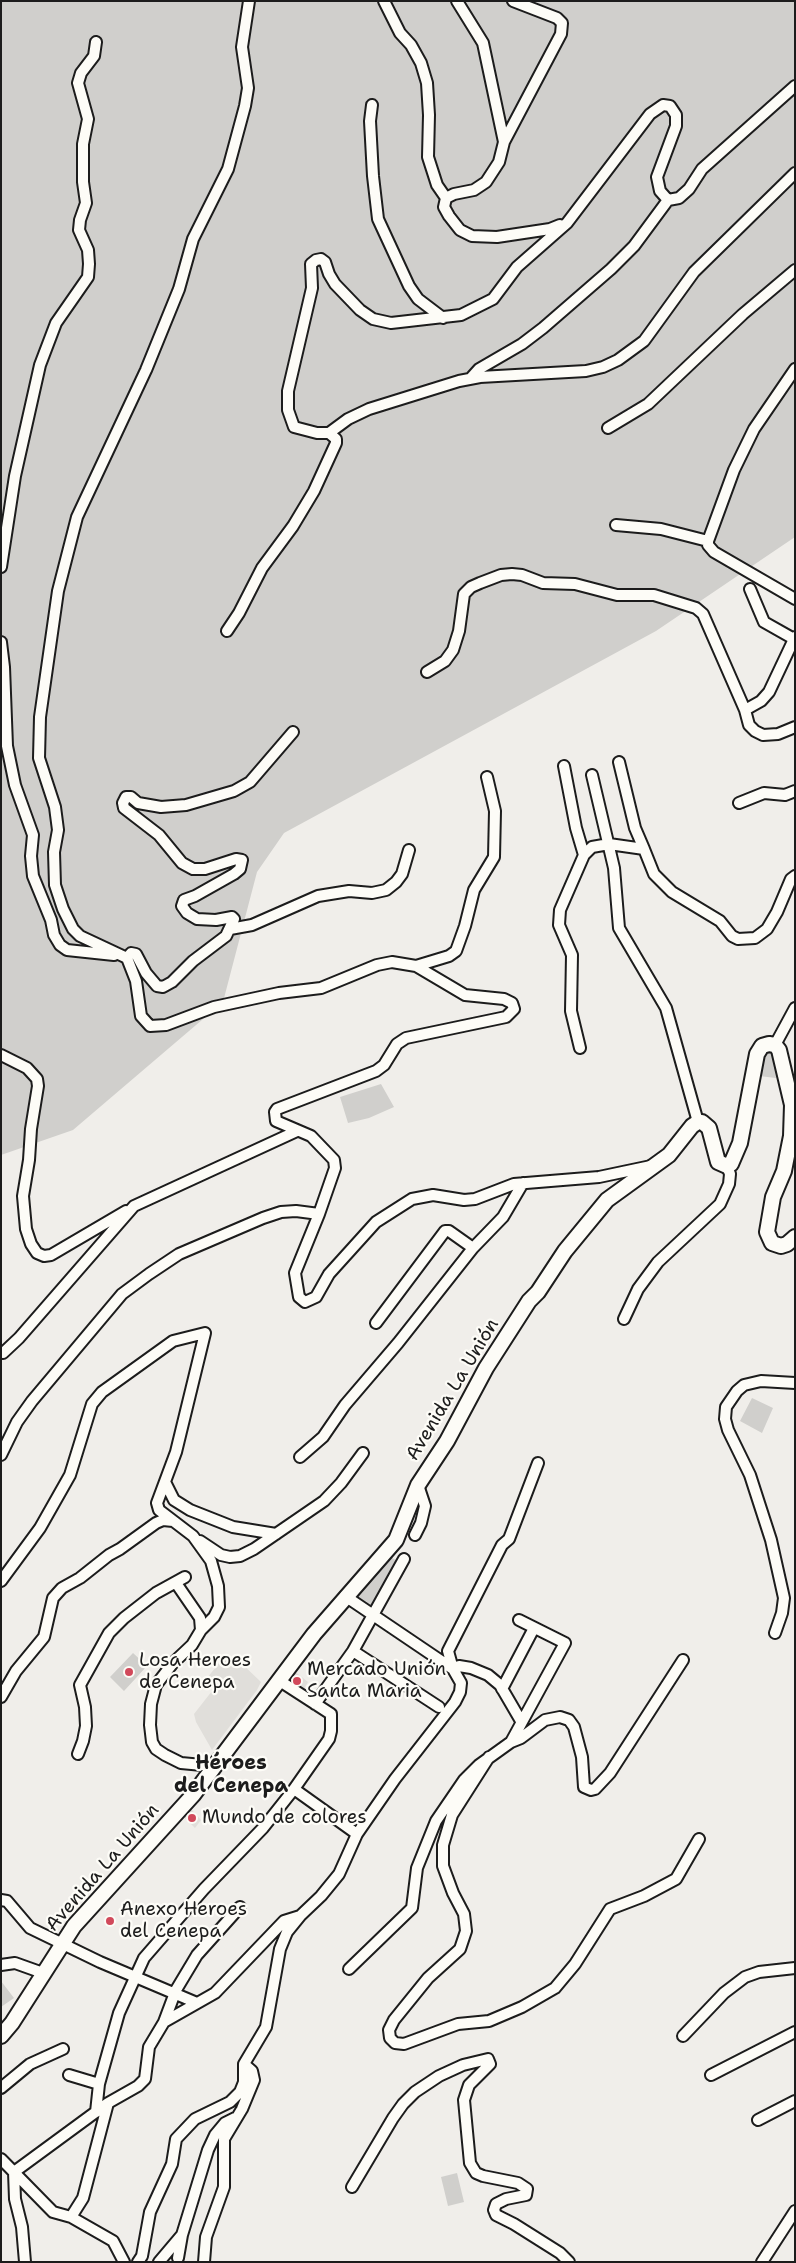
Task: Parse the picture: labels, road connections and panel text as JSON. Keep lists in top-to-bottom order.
{
  "streets": {
    "main road": ["Avenida La Unión"]
  },
  "districts": ["Héroes del Cenepa"],
  "places": [
    "Losa Heroes de Cenepa",
    "Mercado Unión Santa Maria",
    "Mundo de colores",
    "Anexo Heroes del Cenepa"
  ]
}
